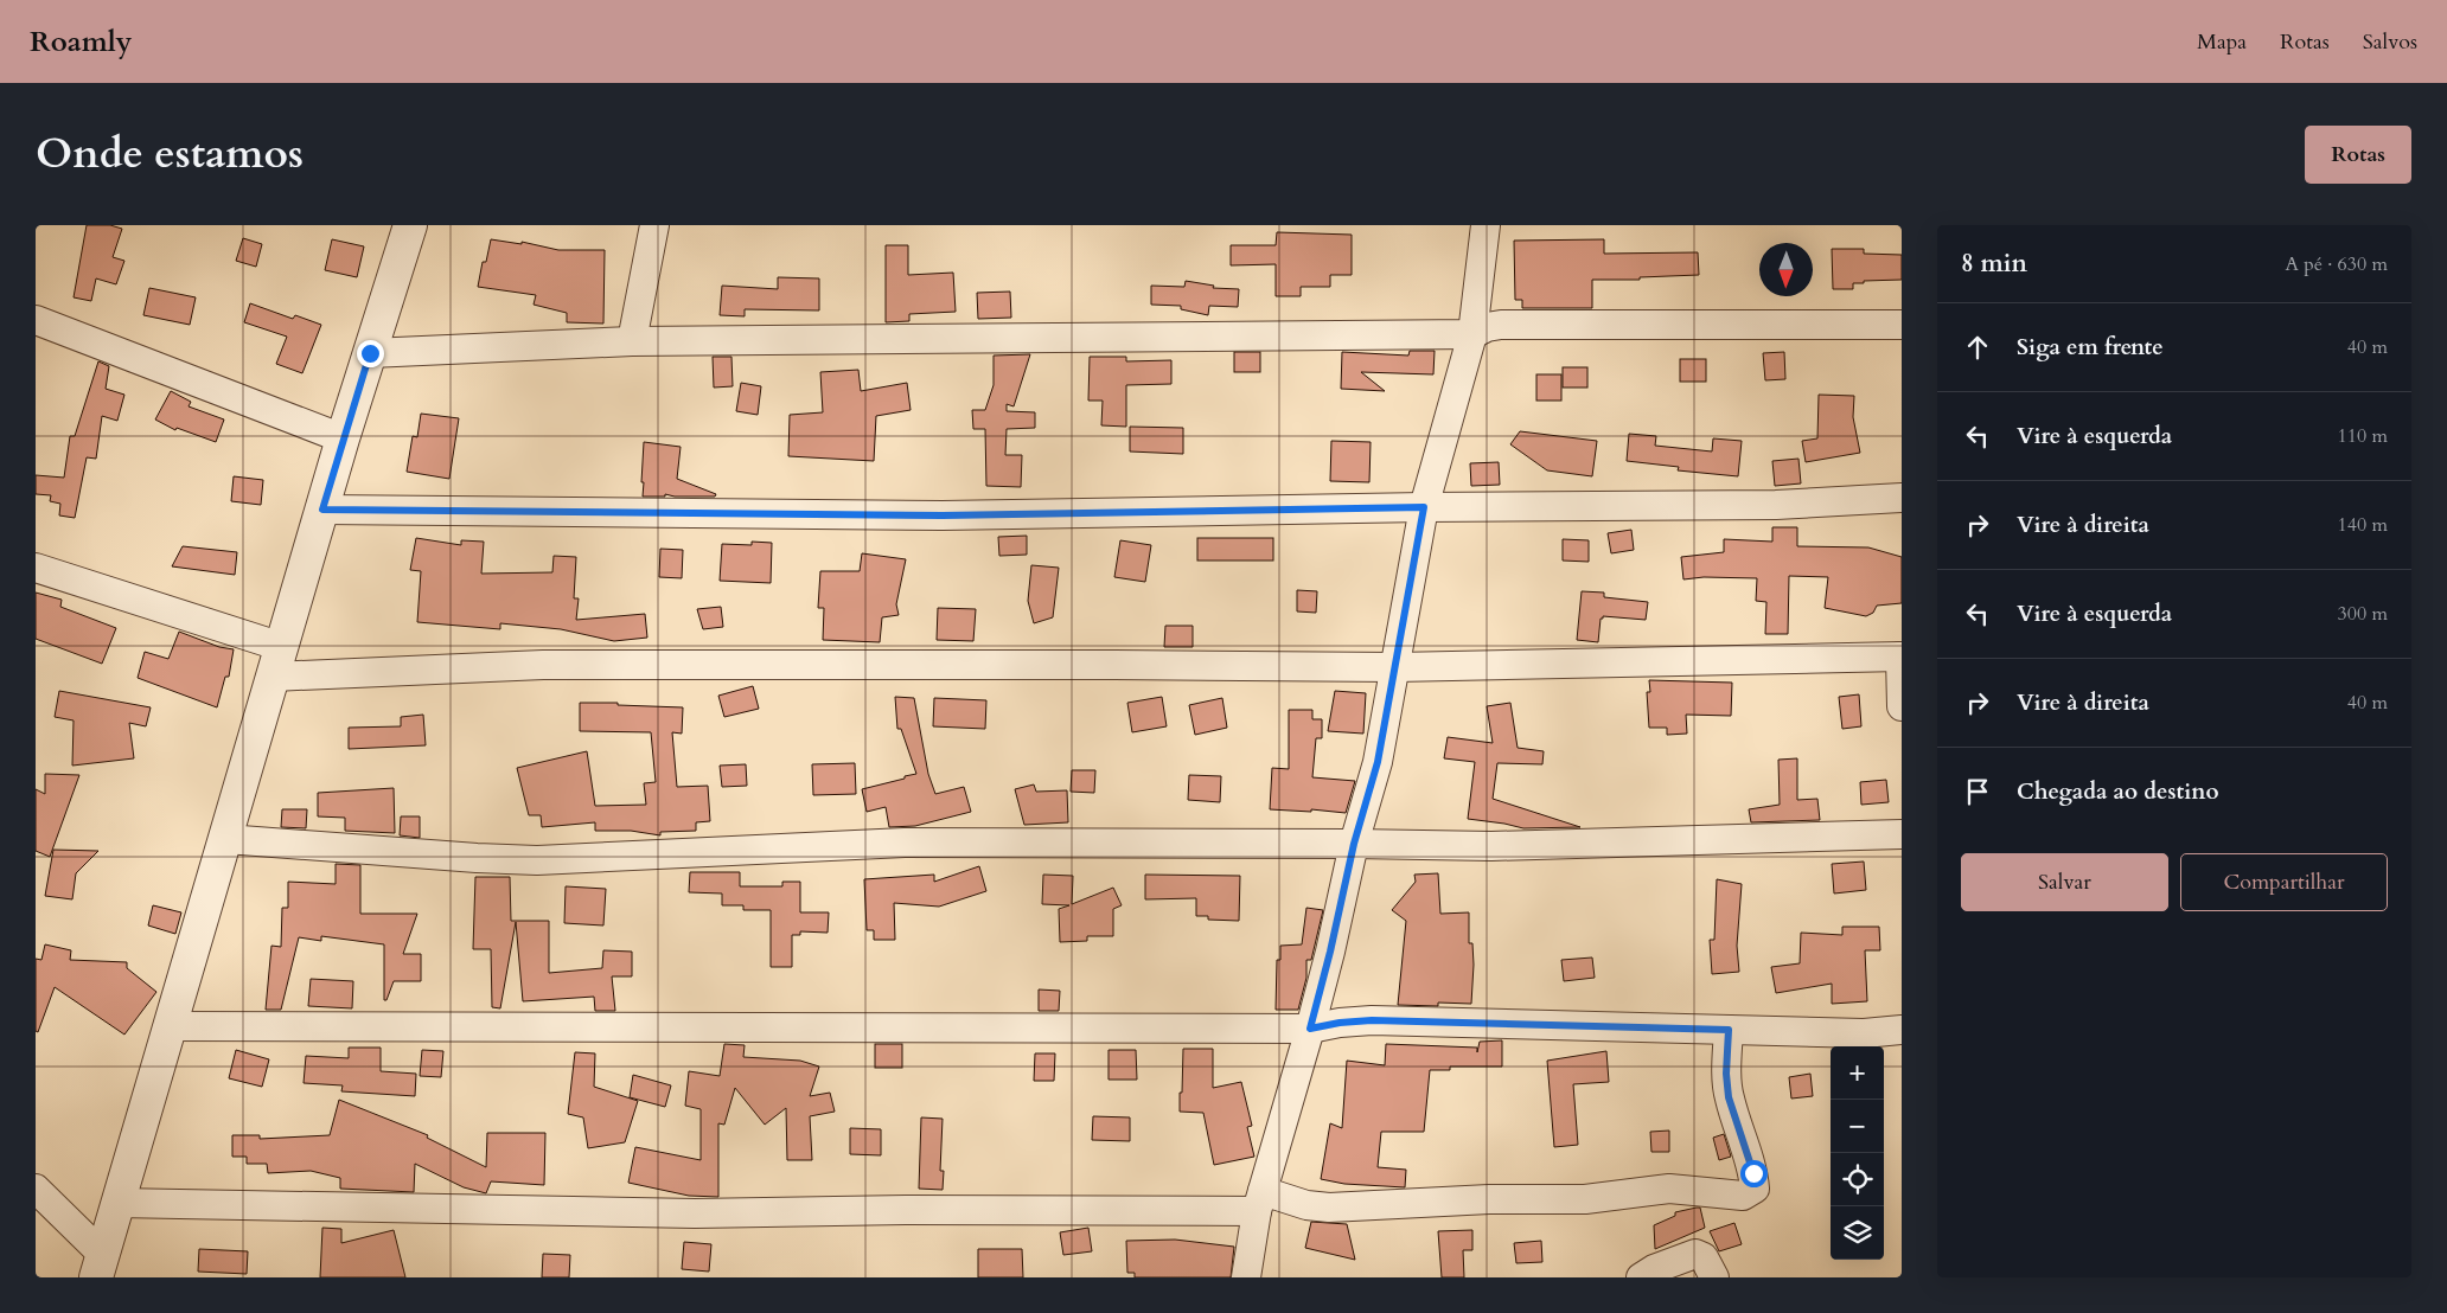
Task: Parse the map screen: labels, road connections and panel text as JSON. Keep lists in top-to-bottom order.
{
  "north": "bottom",
  "page": {
    "header": "Roamly",
    "nav": ["Mapa", "Rotas", "Salvos"],
    "title": "Onde estamos",
    "buttons": [
      "Rotas",
      ["Salvar", "Compartilhar"]
    ],
    "heading": ["8 min", "A pé · 630 m"],
    "list": [
      ["Siga em frente", "40 m"],
      ["Vire à esquerda", "110 m"],
      ["Vire à direita", "140 m"],
      ["Vire à esquerda", "300 m"],
      ["Vire à direita", "40 m"],
      "Chegada ao destino"
    ],
    "map_buttons": ["+", "−"]
  }
}
